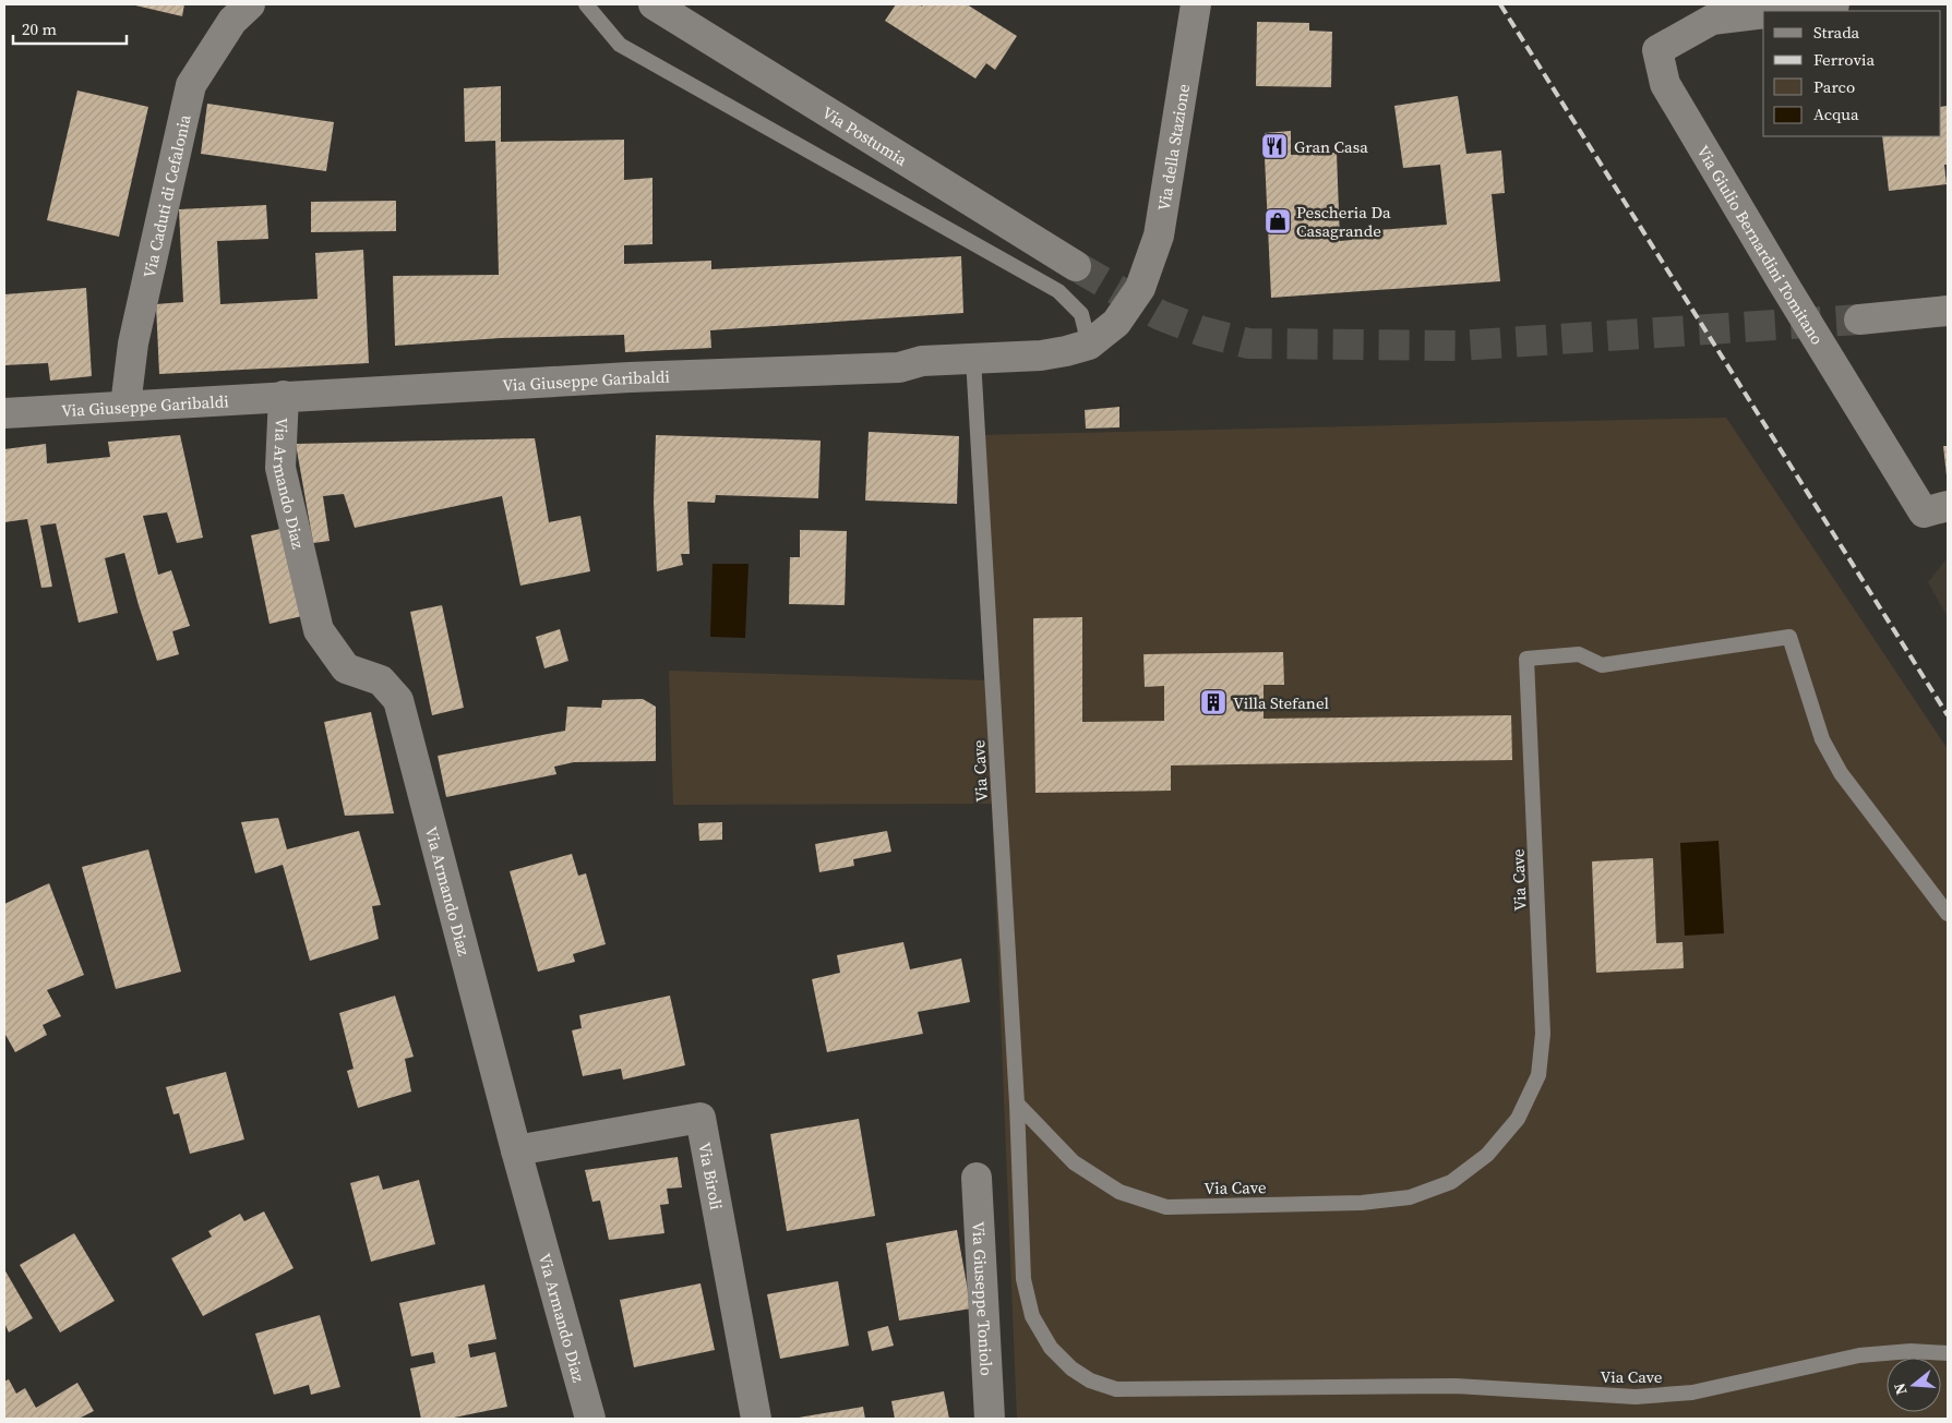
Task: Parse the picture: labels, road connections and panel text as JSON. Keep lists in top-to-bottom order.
{
  "streets": {
    "street": [
      "Via Postumia",
      "Via della Stazione",
      "Via Caduti di Cefalonia",
      "Via Giulio Bernardini Tomitano",
      "Via Giuseppe Garibaldi",
      "Via Armando Diaz",
      "Via Biroli",
      "Via Giuseppe Toniolo"
    ],
    "lane": ["Via Cave"]
  },
  "crossings": [
    ["Via della Stazione", "Via Giuseppe Garibaldi"],
    ["Via Caduti di Cefalonia", "Via Giuseppe Garibaldi"],
    ["Via Giuseppe Garibaldi", "Via Armando Diaz"],
    ["Via Giuseppe Garibaldi", "Via Cave"],
    ["Via Armando Diaz", "Via Biroli"]
  ],
  "places": {
    "restaurant": ["Gran Casa"],
    "shop": ["Pescheria Da Casagrande"],
    "building": ["Villa Stefanel"]
  },
  "legend": [
    "Strada",
    "Ferrovia",
    "Parco",
    "Acqua"
  ],
  "scale_bar": "20 m",
  "north": "left"
}
